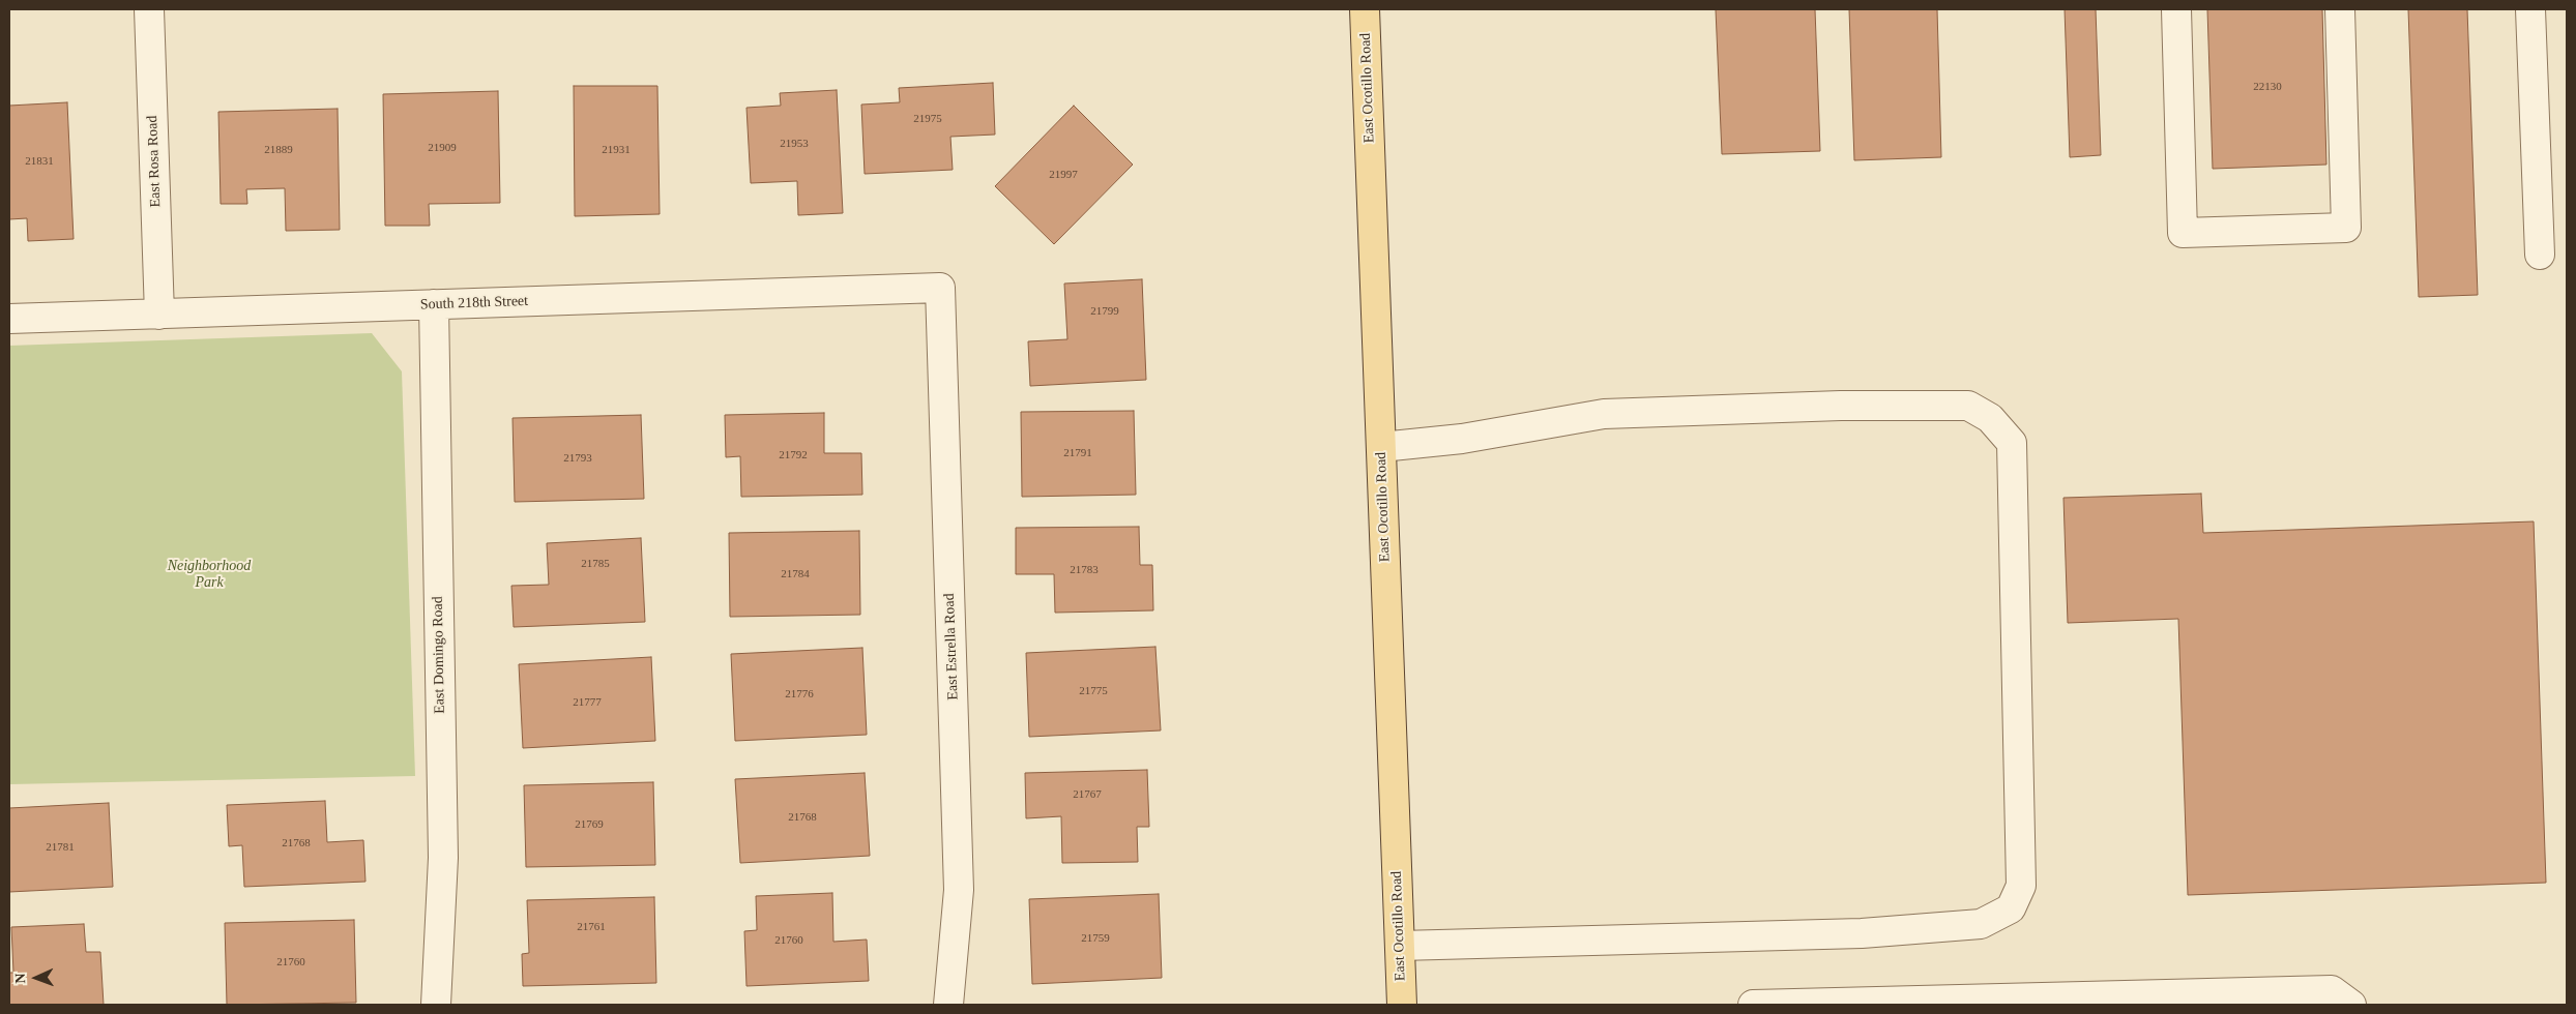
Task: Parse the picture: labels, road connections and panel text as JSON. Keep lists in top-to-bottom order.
{
  "streets": {
    "main road": ["East Ocotillo Road"],
    "street": [
      "East Rosa Road",
      "South 218th Street",
      "East Estrella Road",
      "East Domingo Road"
    ]
  },
  "crossings": [
    ["East Rosa Road", "South 218th Street"],
    ["South 218th Street", "East Estrella Road"],
    ["South 218th Street", "East Domingo Road"]
  ],
  "parks": ["Neighborhood Park"],
  "house_numbers": [
    "22130",
    "21975",
    "21953",
    "21909",
    "21889",
    "21931",
    "21831",
    "21997",
    "21799",
    "21791",
    "21792",
    "21793",
    "21785",
    "21783",
    "21784",
    "21775",
    "21776",
    "21777",
    "21767",
    "21768",
    "21769",
    "21768",
    "21781",
    "21761",
    "21759",
    "21760",
    "21760"
  ],
  "north": "left"
}
